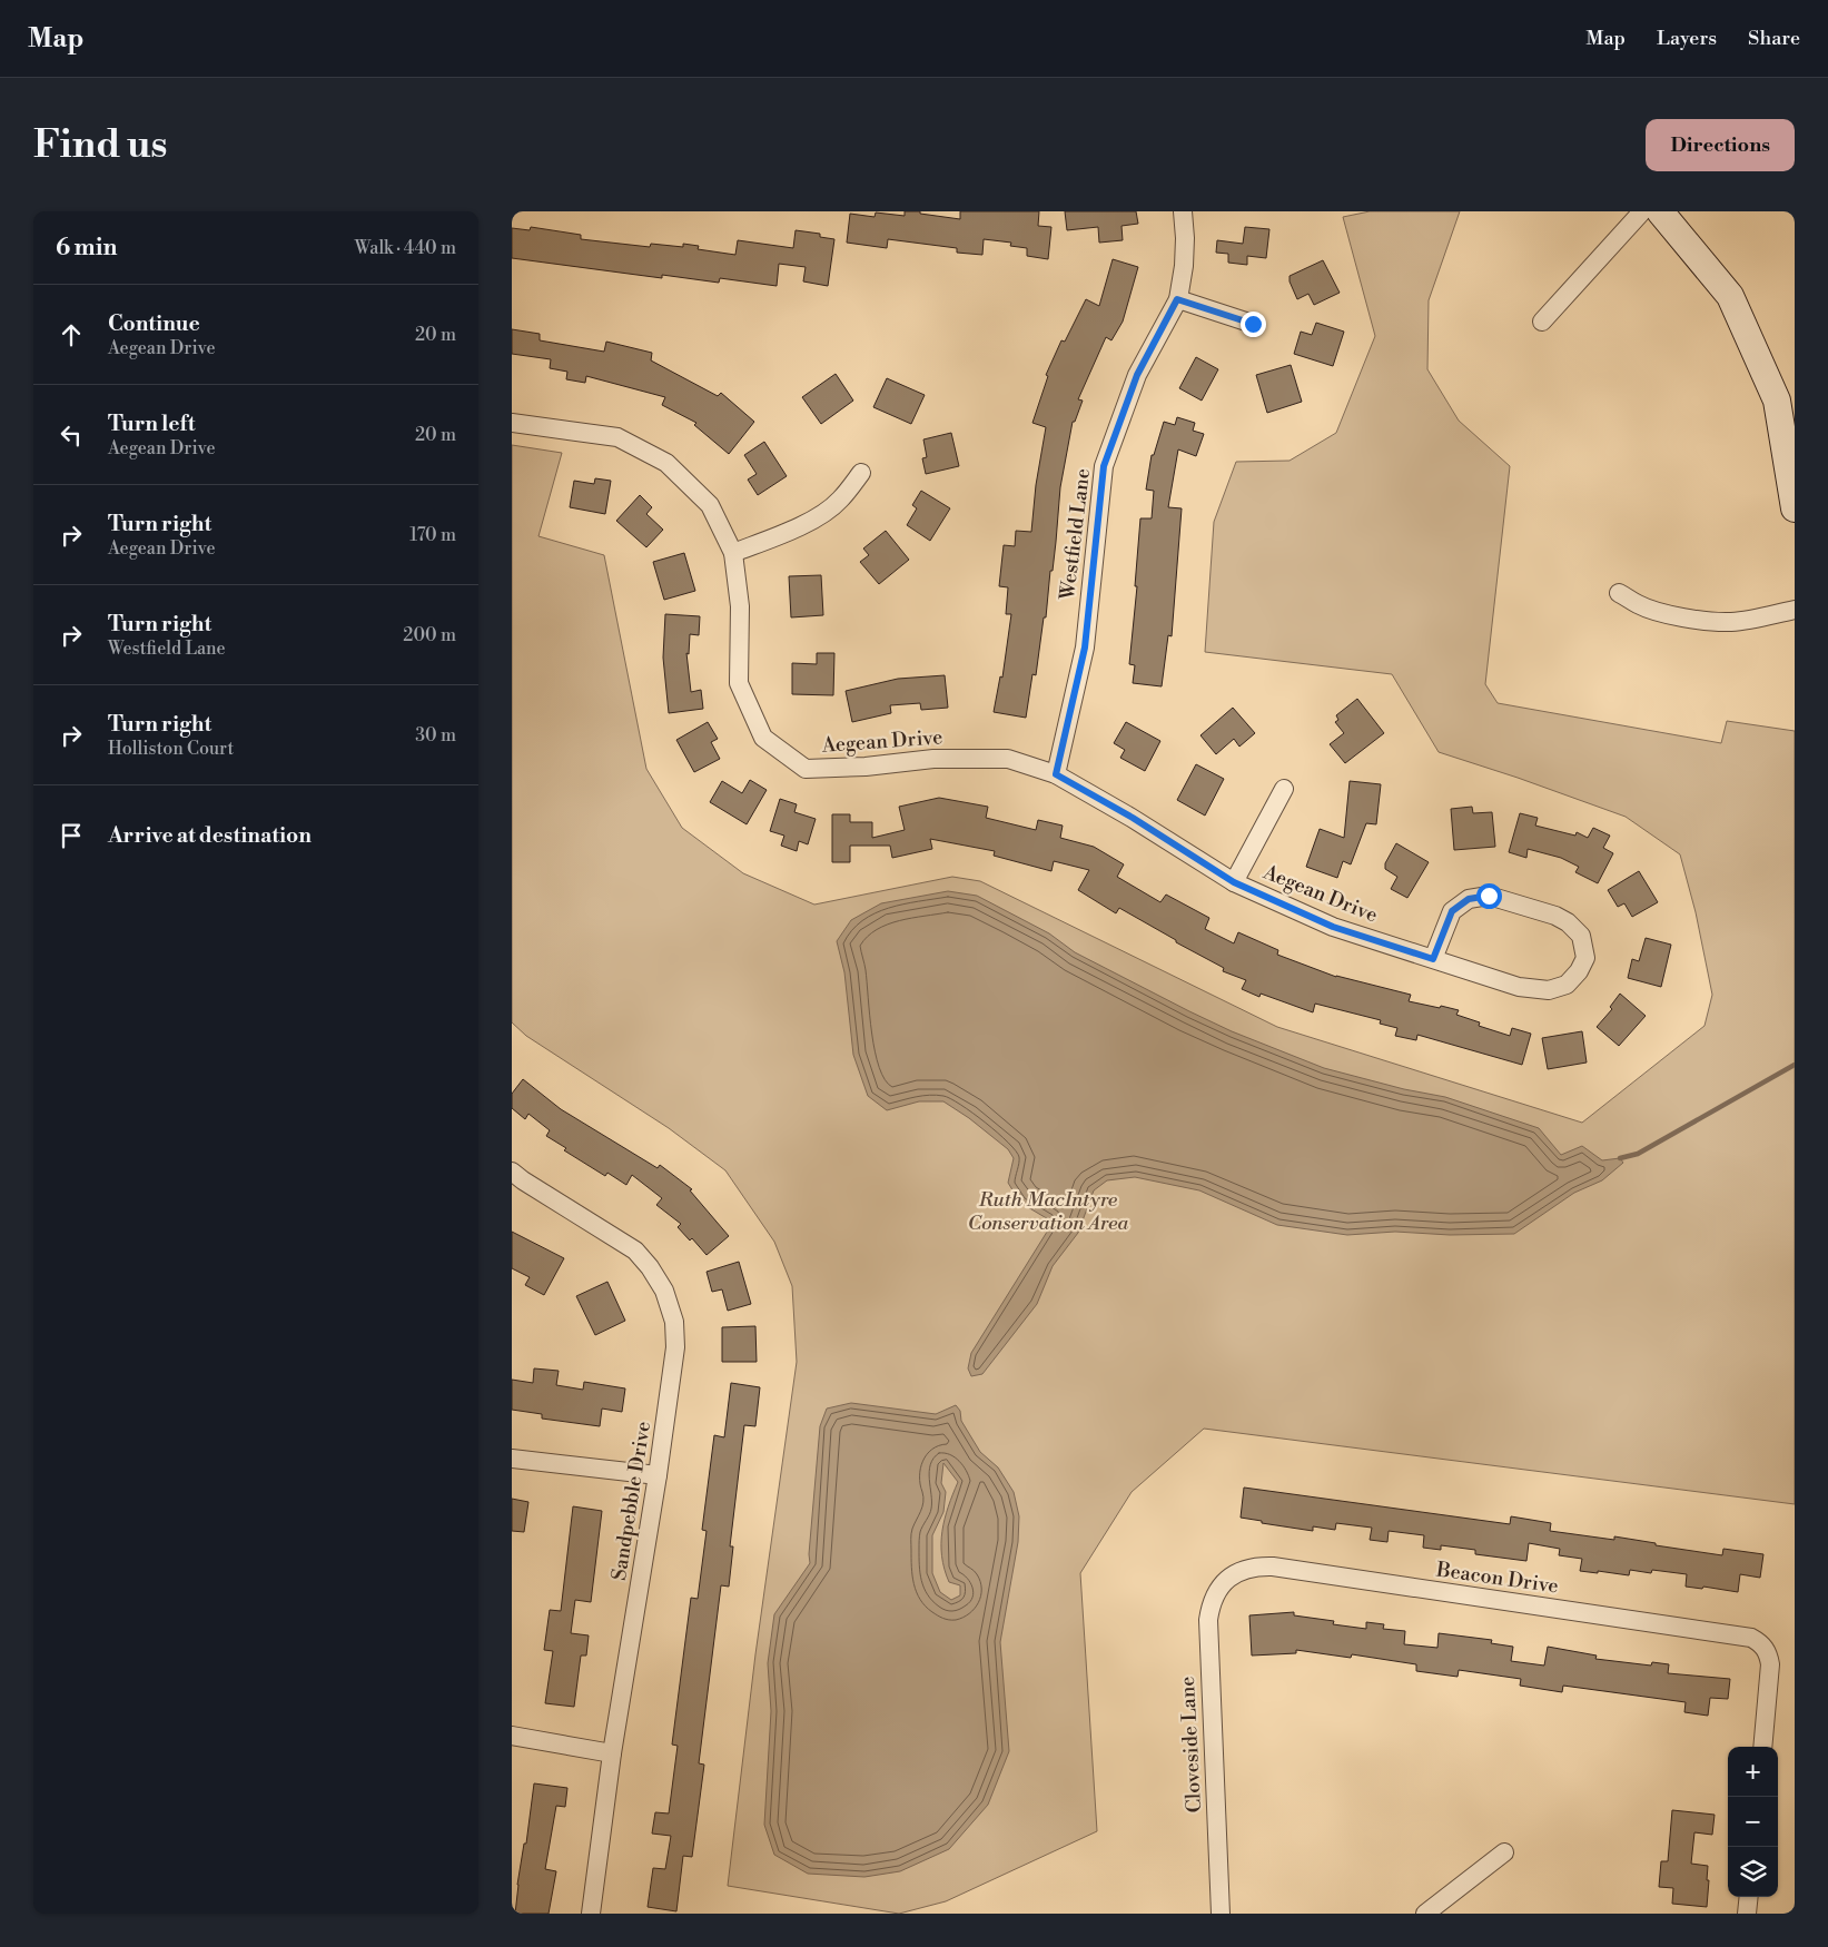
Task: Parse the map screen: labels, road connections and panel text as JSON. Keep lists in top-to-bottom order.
{
  "streets": {
    "street": [
      "Westfield Lane",
      "Aegean Drive",
      "Sandpebble Drive",
      "Beacon Drive",
      "Cloveside Lane"
    ]
  },
  "crossings": [
    ["Westfield Lane", "Aegean Drive"],
    ["Beacon Drive", "Cloveside Lane"]
  ],
  "parks": ["Ruth MacIntyre Conservation Area"],
  "page": {
    "header": "Map",
    "nav": ["Map", "Layers", "Share"],
    "buttons": "Directions",
    "title": "Find us",
    "heading": ["6 min", "Walk · 440 m"],
    "list": [
      ["Continue", "Aegean Drive", "20 m"],
      ["Turn left", "Aegean Drive", "20 m"],
      ["Turn right", "Aegean Drive", "170 m"],
      ["Turn right", "Westfield Lane", "200 m"],
      ["Turn right", "Holliston Court", "30 m"],
      "Arrive at destination"
    ],
    "map_buttons": ["+", "−"]
  }
}
